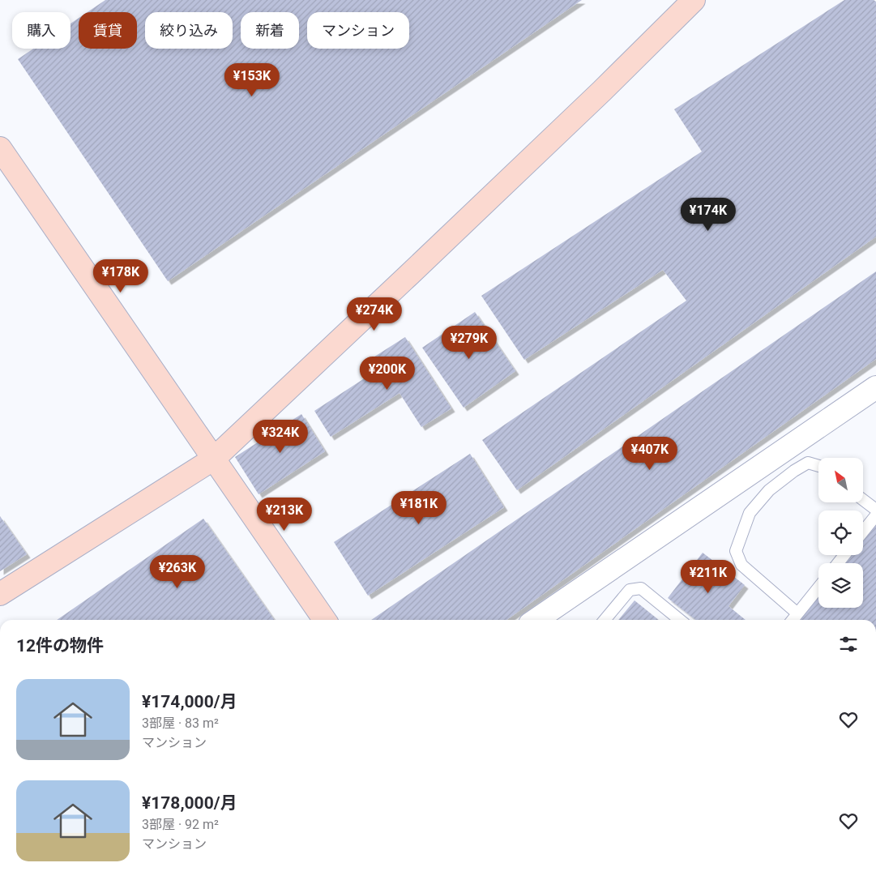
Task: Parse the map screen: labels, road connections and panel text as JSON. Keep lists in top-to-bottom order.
{
  "north": "top left",
  "page": {
    "chip": [
      "購入",
      "賃貸",
      "絞り込み",
      "新着",
      "マンション"
    ],
    "price": [
      "¥153K",
      "¥174K",
      "¥178K",
      "¥274K",
      "¥279K",
      "¥200K",
      "¥324K",
      "¥407K",
      "¥181K",
      "¥213K",
      "¥263K",
      "¥211K"
    ],
    "heading": "12件の物件",
    "list": [
      {
        "name": "¥174,000/月",
        "note": "3部屋 · 83 m² · マンション"
      },
      {
        "name": "¥178,000/月",
        "note": "3部屋 · 92 m² · マンション"
      }
    ]
  }
}
